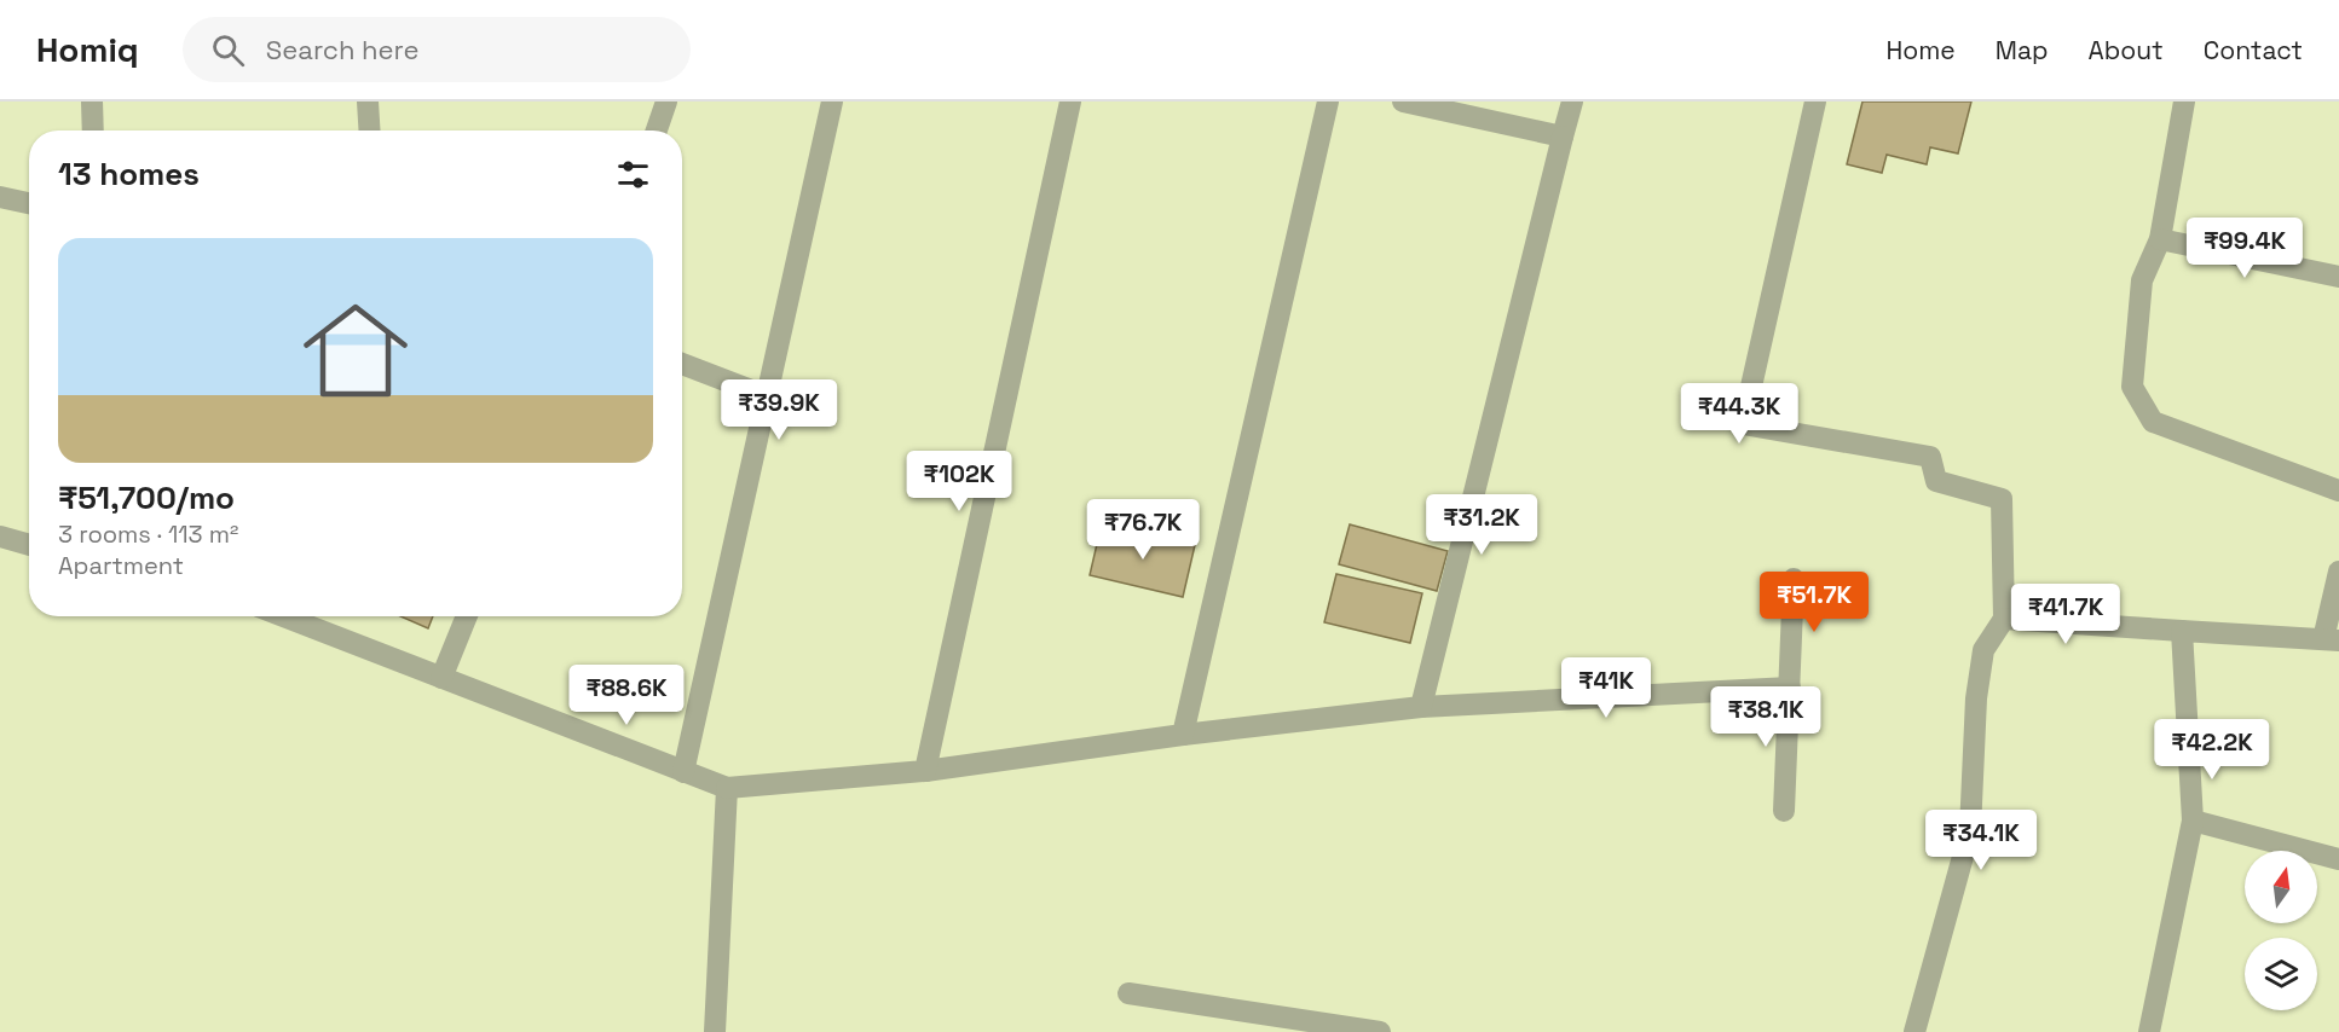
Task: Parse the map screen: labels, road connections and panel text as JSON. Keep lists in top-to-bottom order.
{
  "north": "top",
  "page": {
    "header": "Homiq",
    "search": "Search here",
    "nav": [
      "Home",
      "Map",
      "About",
      "Contact"
    ],
    "heading": "13 homes",
    "price": [
      "₹99.4K",
      "₹39.9K",
      "₹44.3K",
      "₹102K",
      "₹31.2K",
      "₹76.7K",
      "₹51.7K",
      "₹41.7K",
      "₹41K",
      "₹88.6K",
      "₹38.1K",
      "₹42.2K",
      "₹34.1K"
    ],
    "list": [
      {
        "name": "₹51,700/mo",
        "note": "3 rooms · 113 m² · Apartment"
      }
    ]
  }
}
